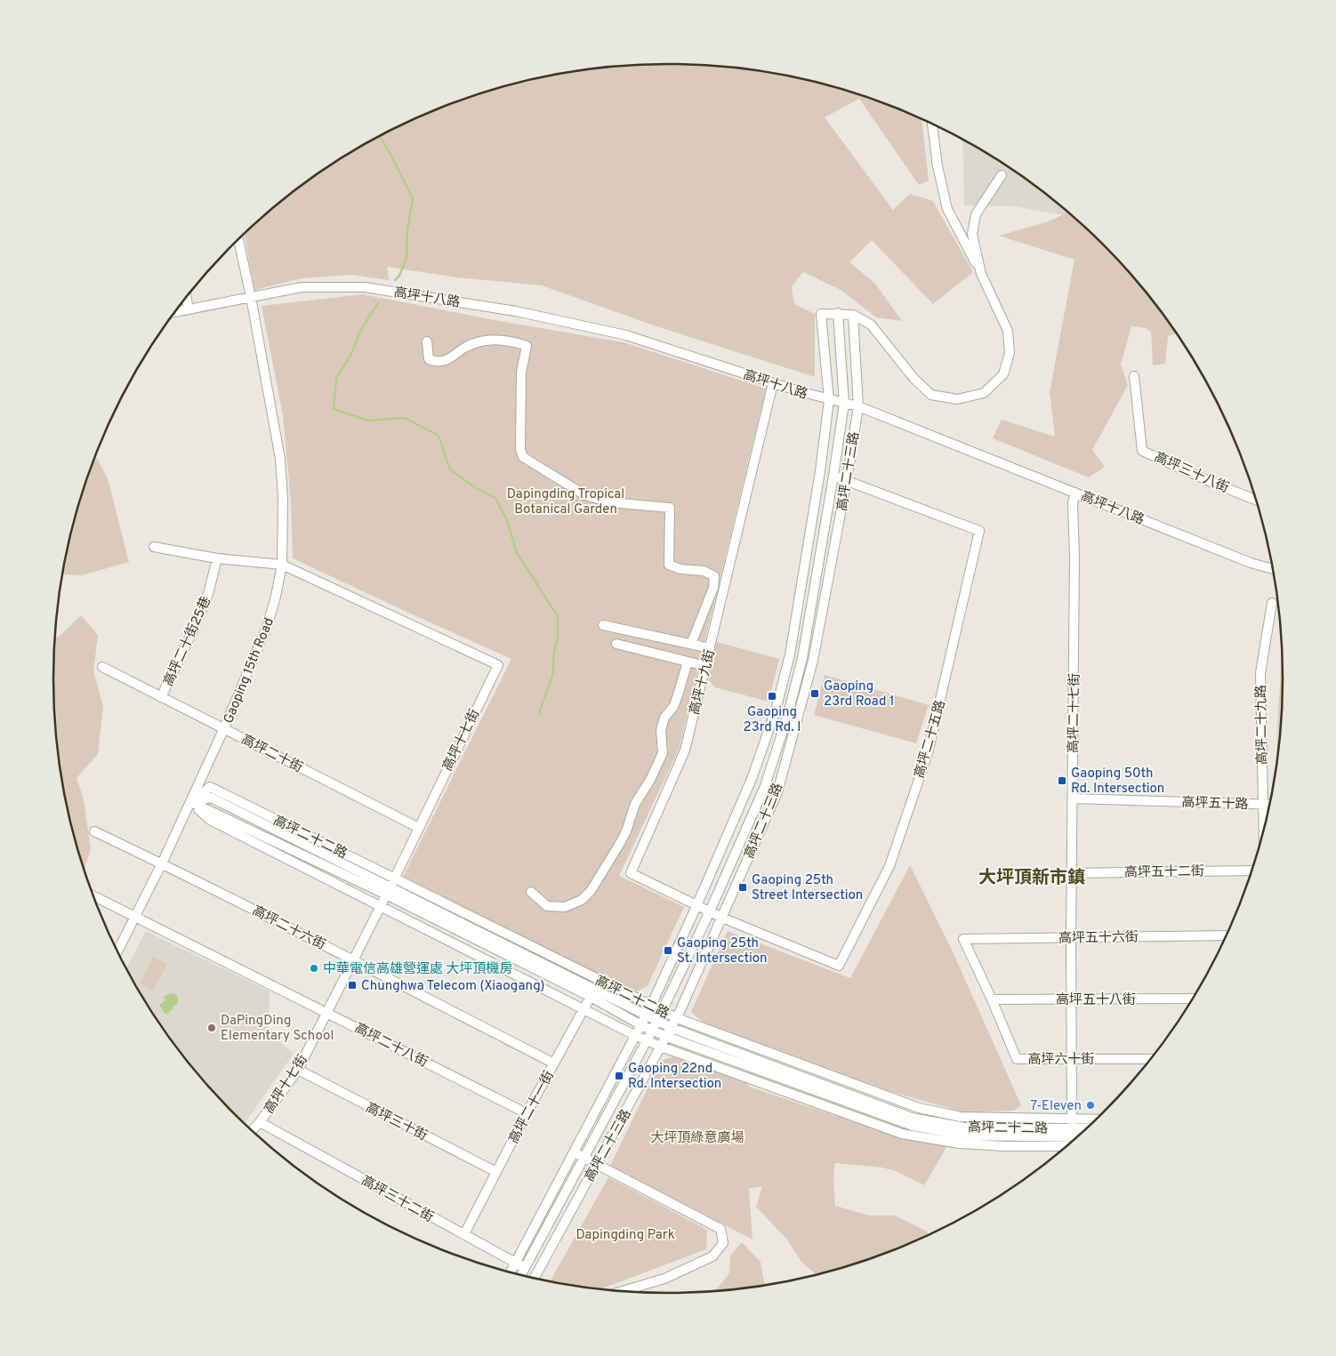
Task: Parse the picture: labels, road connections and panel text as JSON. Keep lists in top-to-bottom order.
{
  "streets": {
    "street": [
      "高坪十八路",
      "高坪二十三路",
      "高坪三十八街",
      "高坪二十街25巷",
      "Gaoping 15th Road",
      "高坪十九街",
      "高坪二十七街",
      "高坪二十九路",
      "高坪二十五路",
      "高坪十七街",
      "高坪二十街",
      "高坪五十路",
      "高坪二十二路",
      "高坪五十二街",
      "高坪二十六街",
      "高坪五十六街",
      "高坪五十八街",
      "高坪二十八街",
      "高坪六十街",
      "高坪二十一街",
      "高坪三十街",
      "高坪三十二街"
    ]
  },
  "crossings": [
    ["高坪十八路", "高坪二十三路"],
    ["高坪十八路", "Gaoping 15th Road"],
    ["高坪十八路", "高坪十九街"],
    ["高坪十八路", "高坪二十七街"],
    ["高坪二十三路", "高坪十九街"],
    ["高坪二十三路", "高坪二十五路"],
    ["高坪二十三路", "高坪二十二路"],
    ["高坪二十三路", "高坪三十二街"],
    ["高坪二十街25巷", "高坪十七街"],
    ["高坪二十街25巷", "高坪二十街"],
    ["Gaoping 15th Road", "高坪十七街"],
    ["Gaoping 15th Road", "高坪二十街"],
    ["Gaoping 15th Road", "高坪二十二路"],
    ["Gaoping 15th Road", "高坪二十六街"],
    ["Gaoping 15th Road", "高坪二十八街"],
    ["高坪十九街", "高坪二十五路"],
    ["高坪二十七街", "高坪五十路"],
    ["高坪二十七街", "高坪二十二路"],
    ["高坪二十七街", "高坪五十二街"],
    ["高坪二十七街", "高坪五十六街"],
    ["高坪二十七街", "高坪五十八街"],
    ["高坪二十七街", "高坪六十街"],
    ["高坪二十九路", "高坪五十路"],
    ["高坪十七街", "高坪二十街"],
    ["高坪十七街", "高坪二十二路"],
    ["高坪十七街", "高坪二十六街"],
    ["高坪十七街", "高坪二十八街"],
    ["高坪十七街", "高坪三十街"],
    ["高坪十七街", "高坪三十二街"],
    ["高坪二十二路", "高坪二十一街"],
    ["高坪二十六街", "高坪二十一街"],
    ["高坪五十六街", "高坪六十街"],
    ["高坪五十八街", "高坪六十街"],
    ["高坪二十八街", "高坪二十一街"],
    ["高坪二十一街", "高坪三十街"],
    ["高坪二十一街", "高坪三十二街"]
  ],
  "districts": ["大坪頂新市鎮"],
  "parks": ["Dapingding Tropical Botanical Garden", "大坪頂綠意廣場", "Dapingding Park"],
  "places": {
    "transit": [
      "Gaoping 23rd Road 1",
      "Gaoping 23rd Rd. I",
      "Gaoping 50th Rd. Intersection",
      "Gaoping 25th Street Intersection",
      "Gaoping 25th St. Intersection",
      "Chunghwa Telecom (Xiaogang)",
      "Gaoping 22nd Rd. Intersection"
    ],
    "other": ["中華電信高雄營運處 大坪頂機房", "DaPingDing Elementary School", "7-Eleven"]
  }
}
